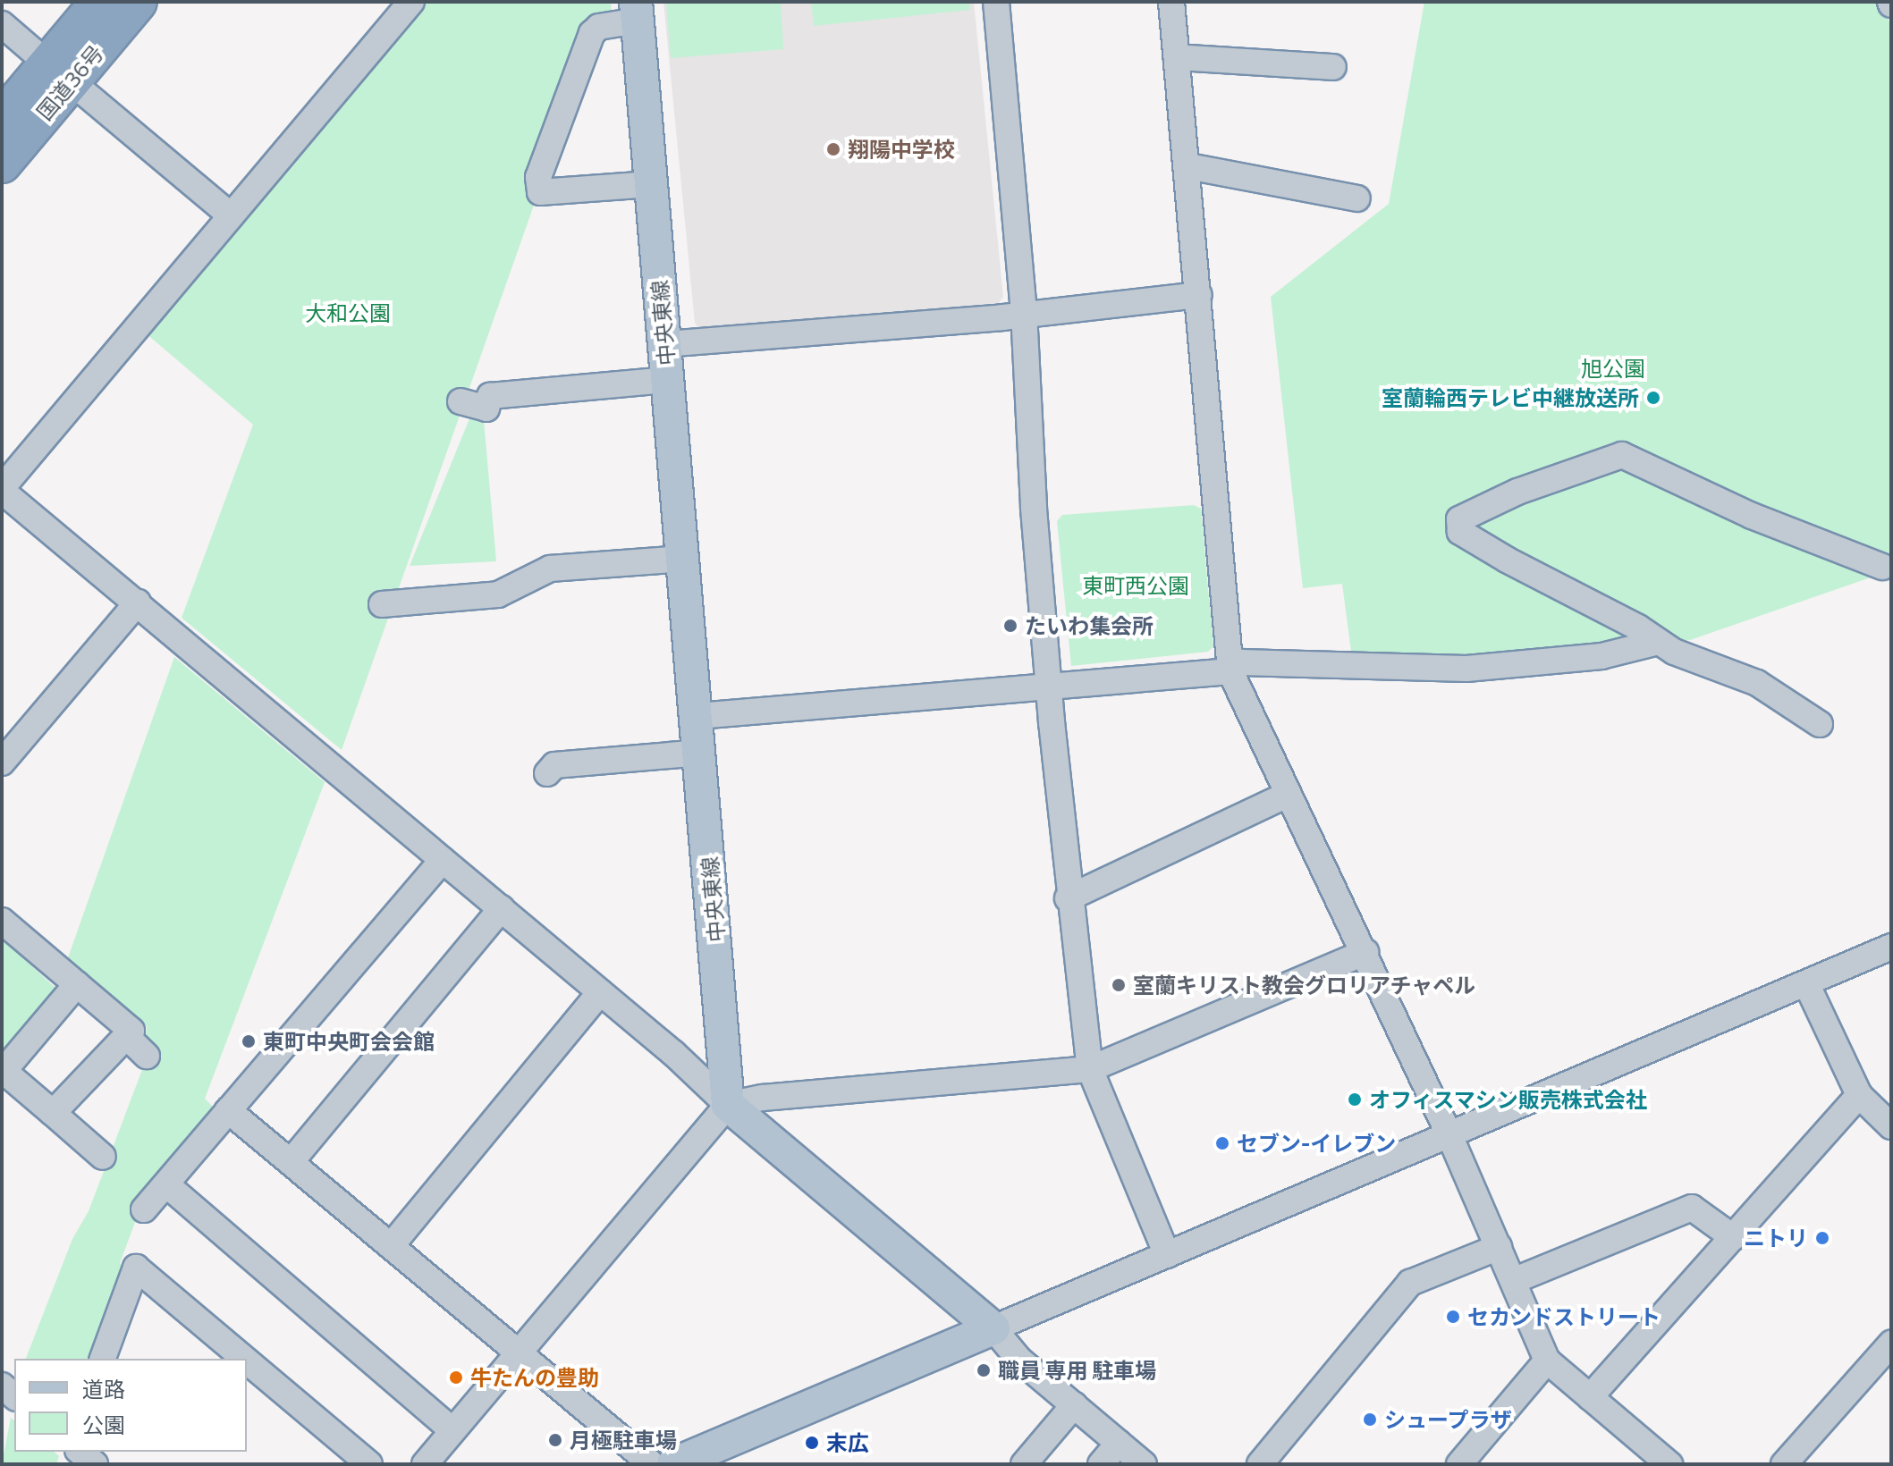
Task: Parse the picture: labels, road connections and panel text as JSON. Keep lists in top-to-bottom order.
{
  "streets": {
    "highway": ["国道36号"],
    "main road": ["中央東線"]
  },
  "parks": ["大和公園", "旭公園", "東町西公園"],
  "places": [
    "翔陽中学校",
    "室蘭輪西テレビ中継放送所",
    "たいわ集会所",
    "室蘭キリスト教会グロリアチャペル",
    "東町中央町会会館",
    "オフィスマシン販売株式会社",
    "セブン-イレブン",
    "ニトリ",
    "セカンドストリート",
    "職員 専用 駐車場",
    "牛たんの豊助",
    "シュープラザ",
    "月極駐車場",
    "末広"
  ],
  "legend": ["道路", "公園"]
}
